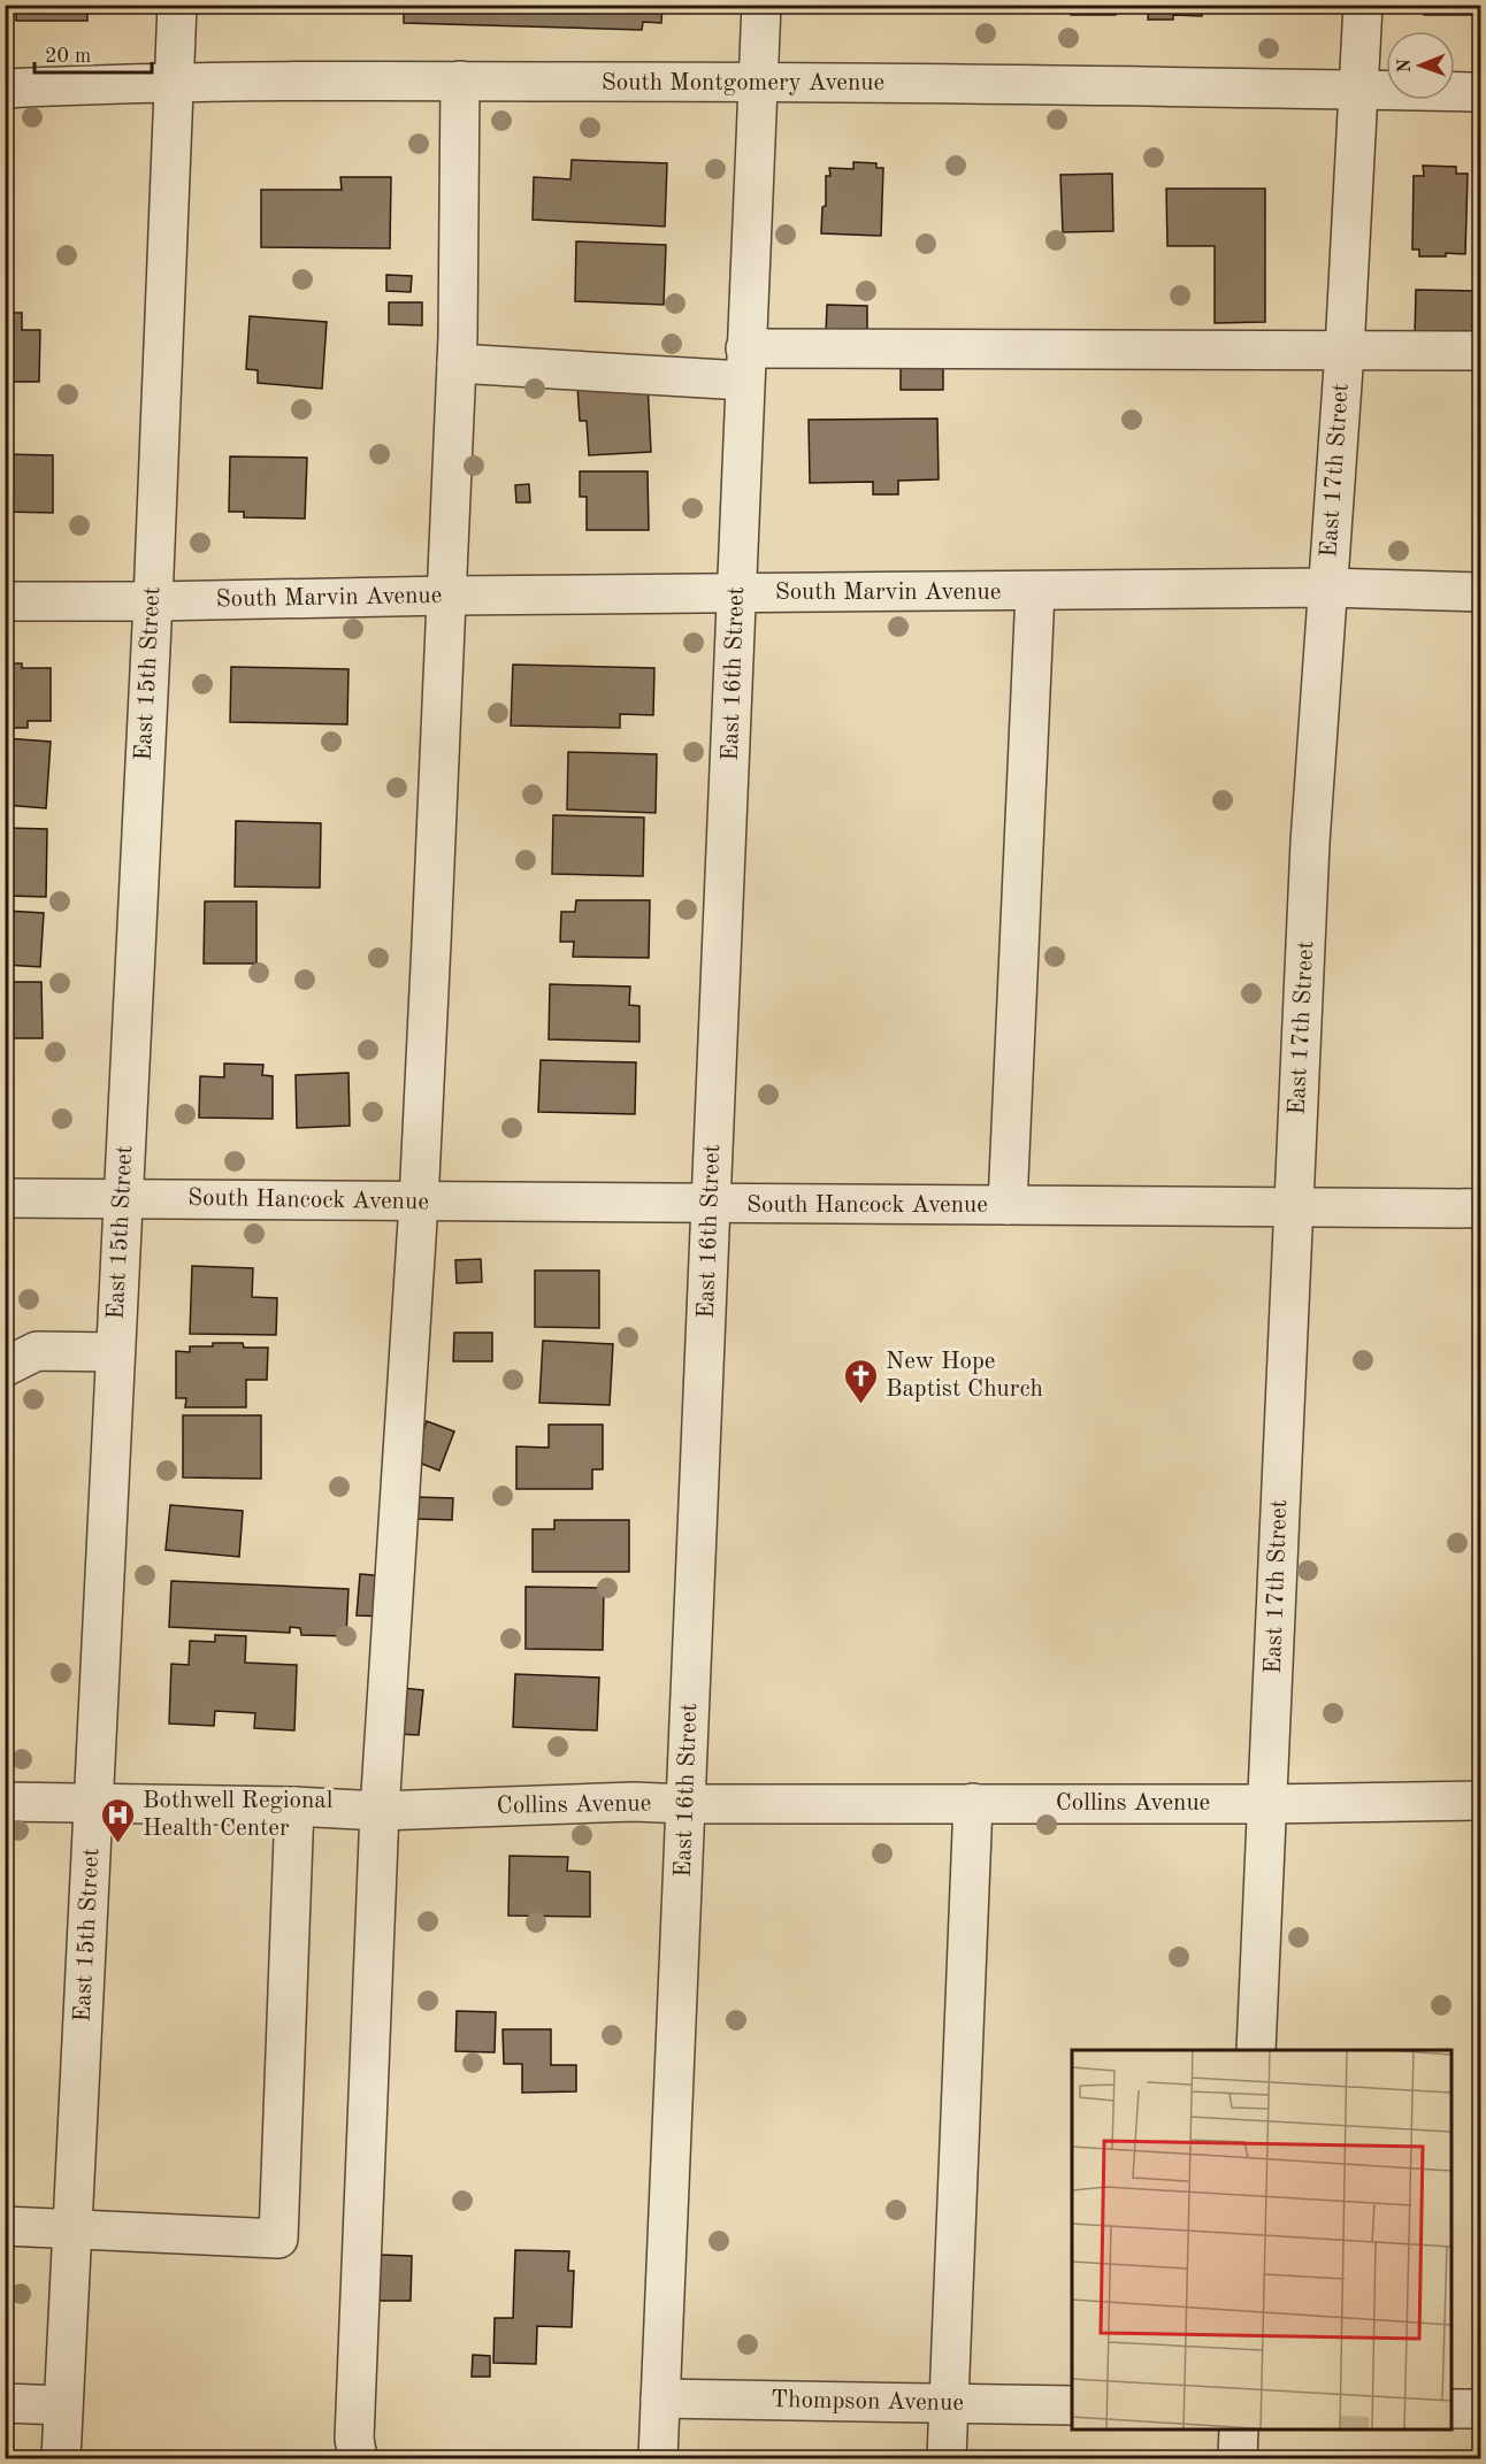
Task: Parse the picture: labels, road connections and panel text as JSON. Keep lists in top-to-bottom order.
{
  "streets": {
    "street": [
      "South Montgomery Avenue",
      "East 17th Street",
      "South Marvin Avenue",
      "East 15th Street",
      "East 16th Street",
      "South Hancock Avenue",
      "Collins Avenue",
      "Thompson Avenue"
    ]
  },
  "crossings": [
    ["South Montgomery Avenue", "East 17th Street"],
    ["South Montgomery Avenue", "East 15th Street"],
    ["South Montgomery Avenue", "East 16th Street"],
    ["East 17th Street", "South Marvin Avenue"],
    ["East 17th Street", "South Hancock Avenue"],
    ["East 17th Street", "Collins Avenue"],
    ["South Marvin Avenue", "East 15th Street"],
    ["South Marvin Avenue", "East 16th Street"],
    ["East 15th Street", "South Hancock Avenue"],
    ["East 15th Street", "Collins Avenue"],
    ["East 16th Street", "South Hancock Avenue"],
    ["East 16th Street", "Collins Avenue"],
    ["East 16th Street", "Thompson Avenue"]
  ],
  "places": {
    "church": ["New Hope Baptist Church"],
    "hospital": ["Bothwell Regional Health Center"]
  },
  "scale_bar": "20 m",
  "north": "left"
}
